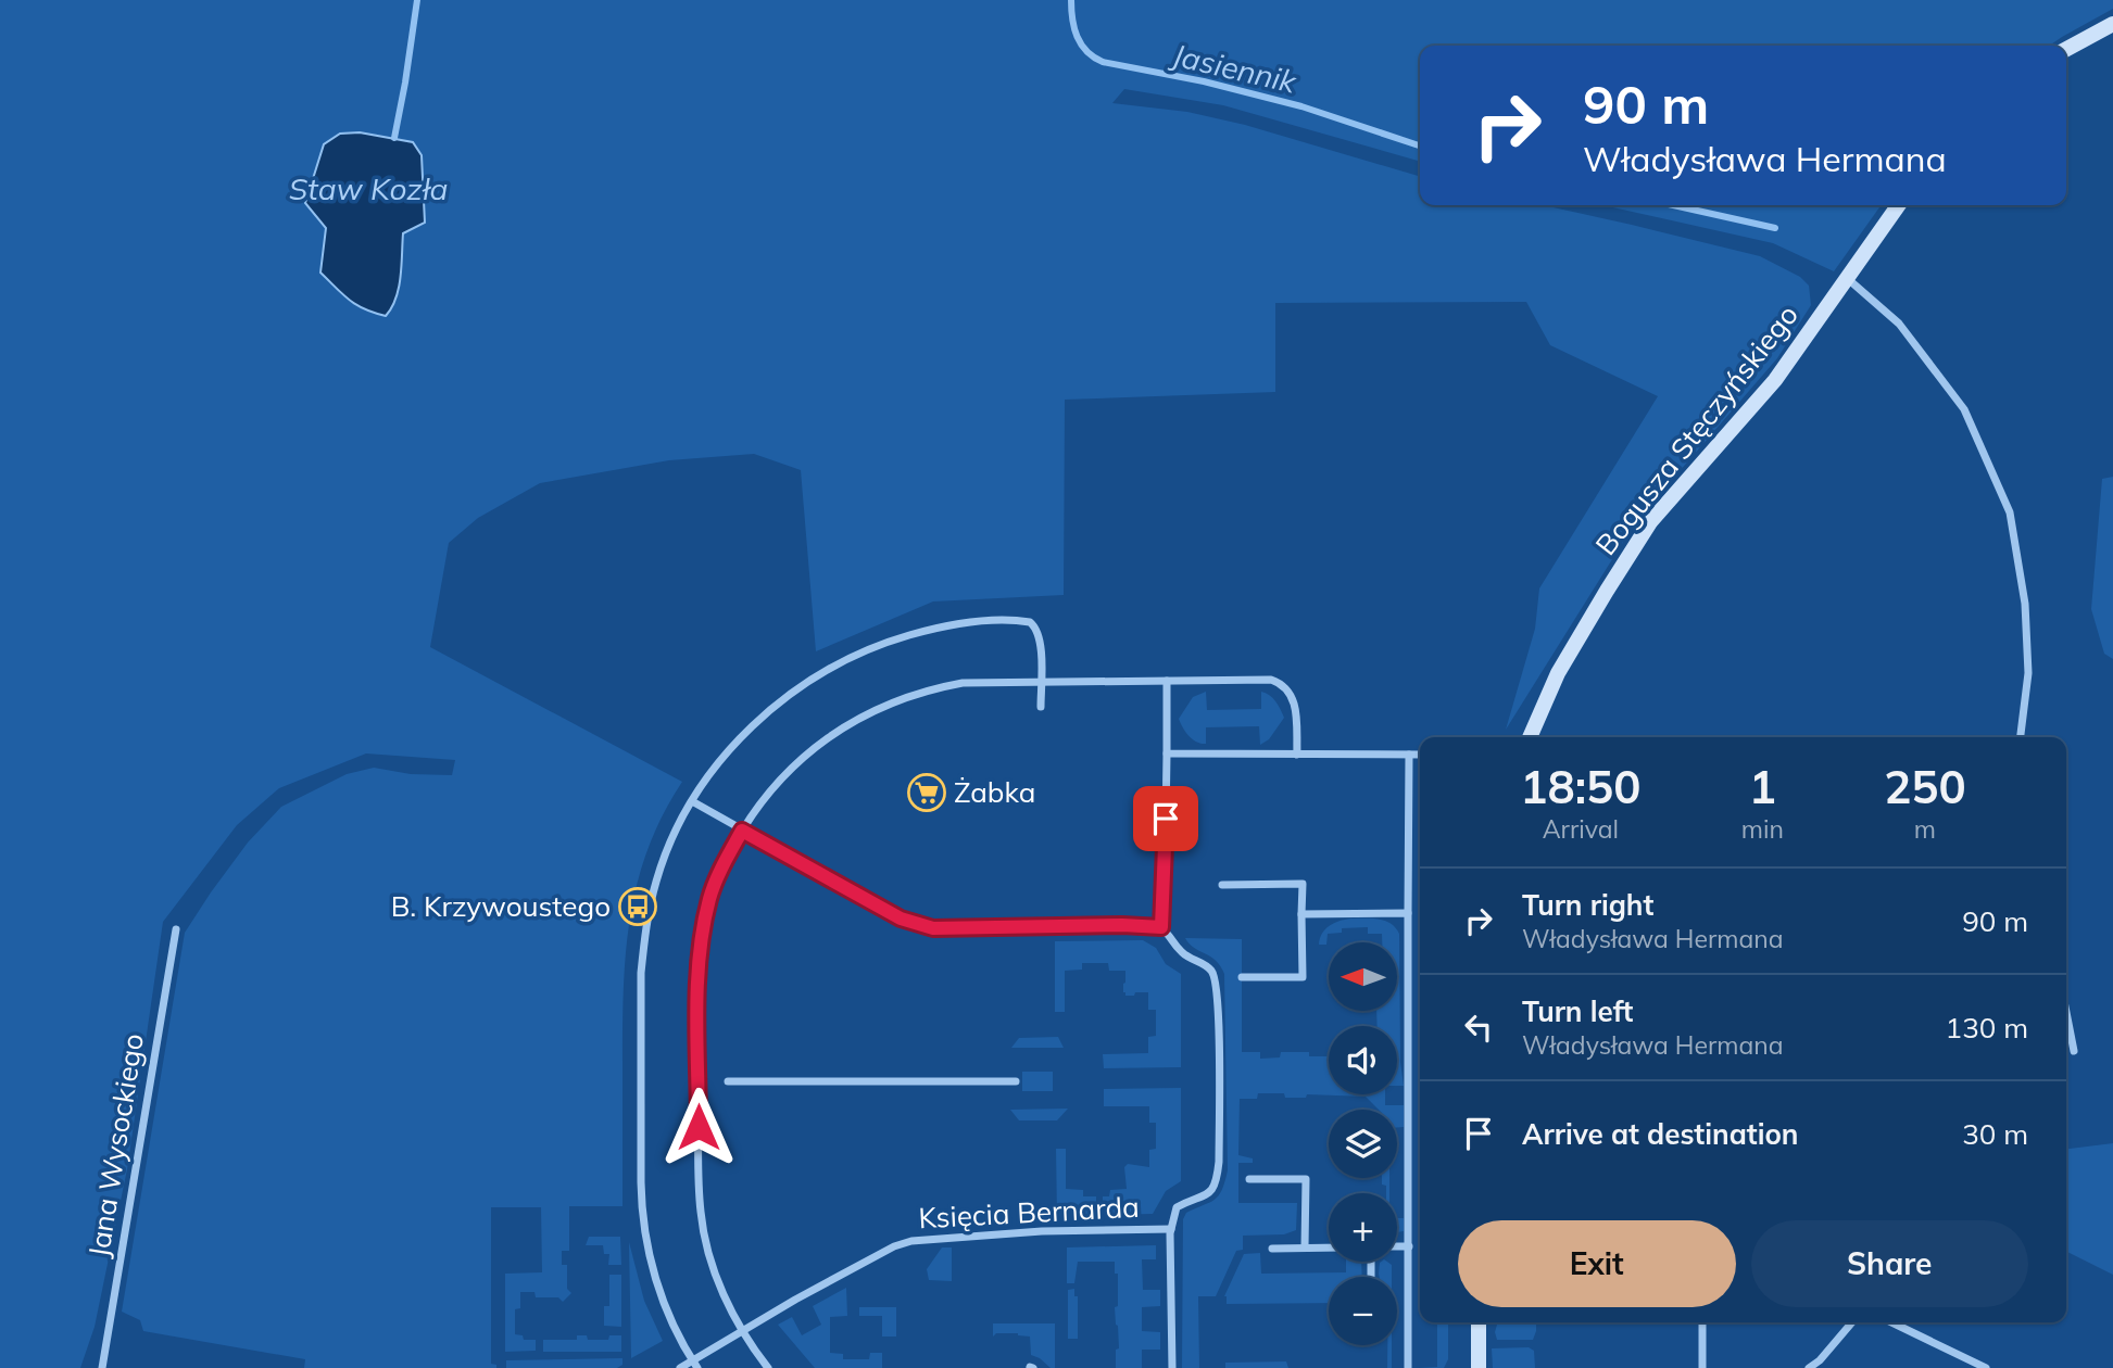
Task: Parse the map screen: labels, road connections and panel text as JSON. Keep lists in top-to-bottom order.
{
  "streets": {
    "street": ["Bogusza Stęczyńskiego", "Jana Wysockiego", "Księcia Bernarda"]
  },
  "water": ["Jasiennik", "Staw Kozła"],
  "places": {
    "supermarket": ["Żabka"],
    "bus stop": ["B. Krzywoustego"]
  },
  "north": "left",
  "page": {
    "turn": ["90 m", "Władysława Hermana"],
    "eta": [
      "18:50",
      "Arrival",
      "1",
      "min",
      "250",
      "m"
    ],
    "list": [
      {
        "name": "Turn right",
        "note": "Władysława Hermana",
        "value": "90 m"
      },
      {
        "name": "Turn left",
        "note": "Władysława Hermana",
        "value": "130 m"
      },
      {
        "name": "Arrive at destination",
        "value": "30 m"
      }
    ],
    "map_buttons": ["+", "−"],
    "buttons": ["Exit", "Share"]
  }
}
